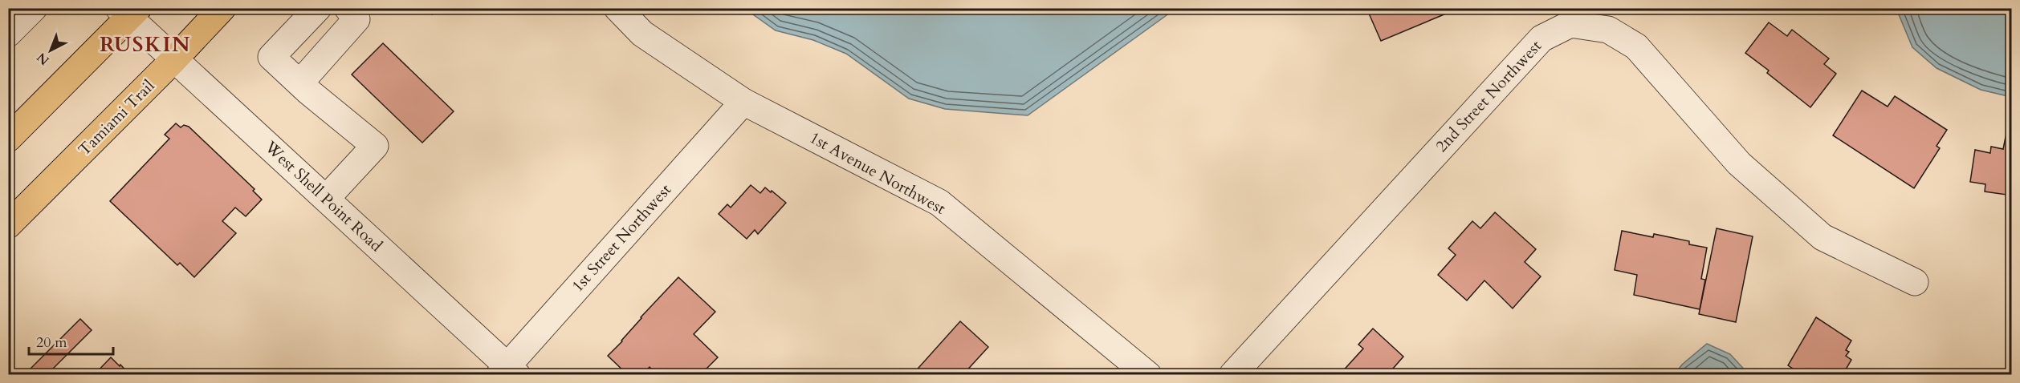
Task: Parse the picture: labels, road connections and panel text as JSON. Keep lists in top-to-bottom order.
{
  "streets": {
    "main road": ["Tamiami Trail"],
    "street": [
      "2nd Street Northwest",
      "1st Avenue Northwest",
      "West Shell Point Road",
      "1st Street Northwest"
    ]
  },
  "crossings": [
    ["Tamiami Trail", "West Shell Point Road"],
    ["1st Avenue Northwest", "1st Street Northwest"],
    ["West Shell Point Road", "1st Street Northwest"]
  ],
  "districts": ["RUSKIN"],
  "scale_bar": "20 m",
  "north": "bottom left"
}
